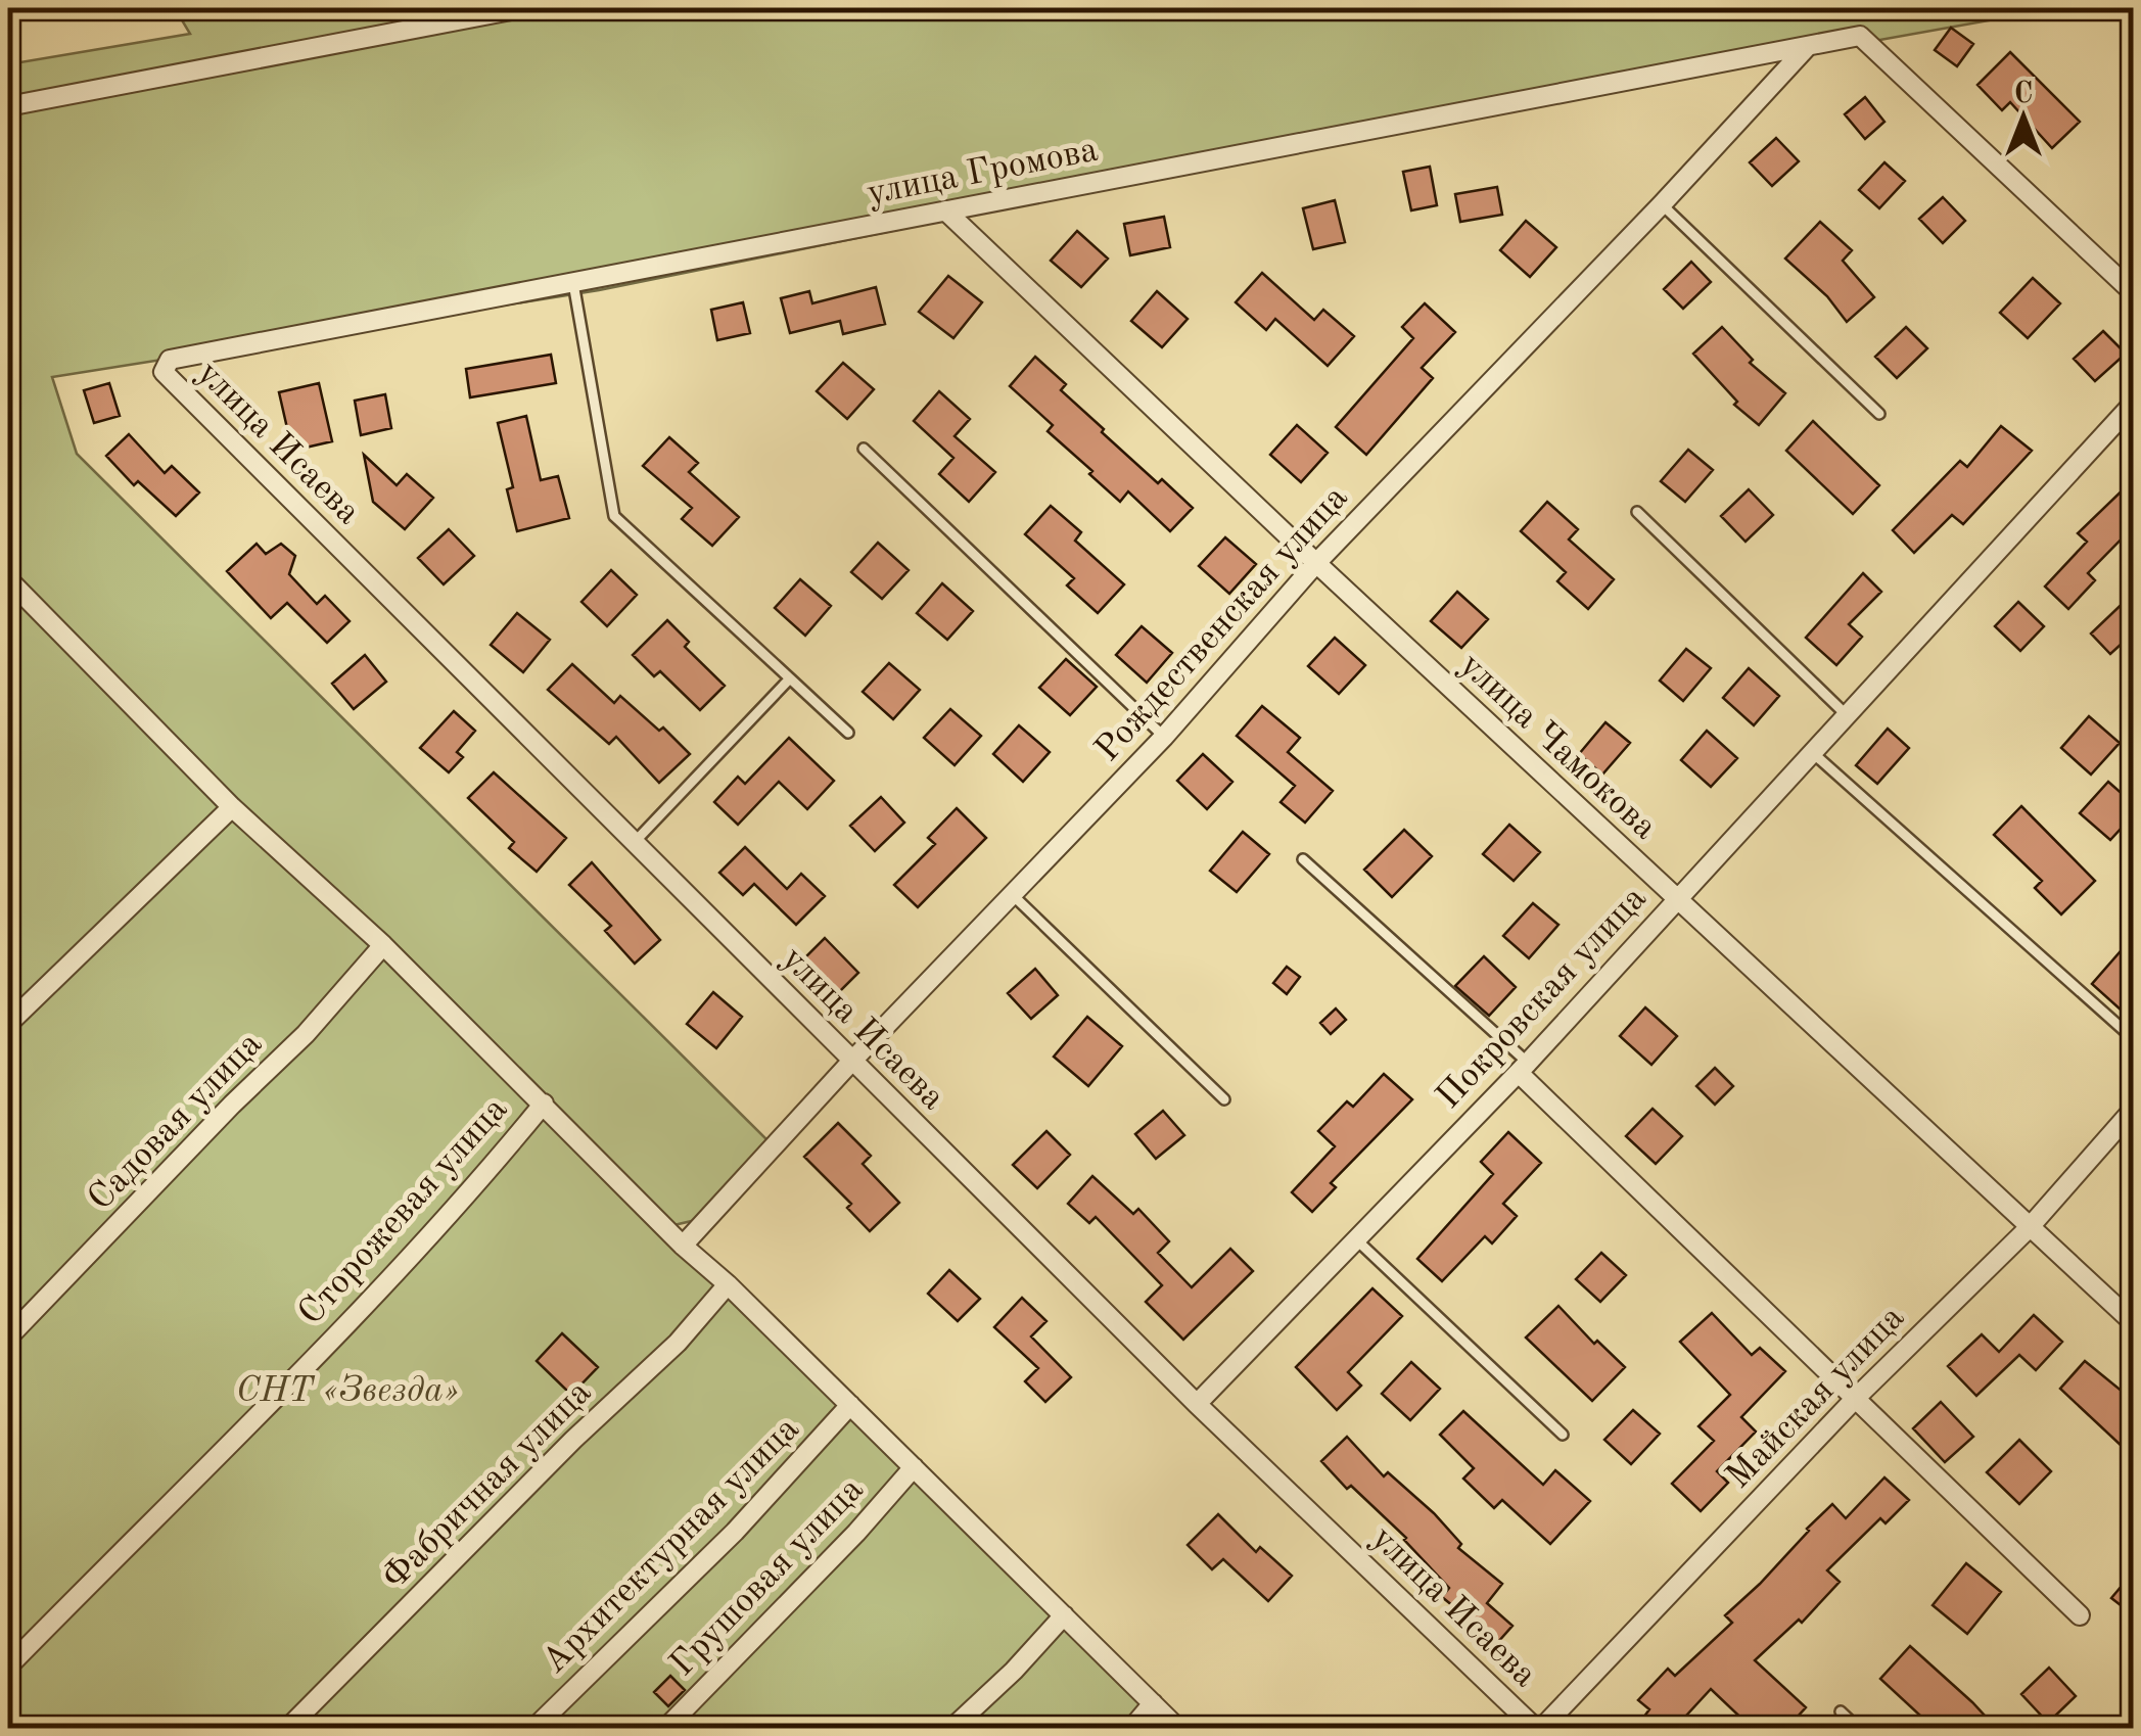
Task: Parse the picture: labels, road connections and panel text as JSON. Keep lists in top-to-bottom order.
{
  "streets": {
    "street": [
      "улица Громова",
      "улица Исаева",
      "Рождественская улица",
      "улица Чамокова",
      "Покровская улица",
      "Садовая улица",
      "Сторожевая улица",
      "Майская улица",
      "Фабричная улица",
      "Архитектурная улица",
      "Грушовая улица"
    ]
  },
  "crossings": [
    ["улица Громова", "улица Исаева"],
    ["улица Громова", "Рождественская улица"],
    ["улица Громова", "улица Чамокова"],
    ["улица Исаева", "Рождественская улица"],
    ["улица Исаева", "Покровская улица"],
    ["улица Исаева", "Майская улица"],
    ["Рождественская улица", "улица Чамокова"],
    ["улица Чамокова", "Покровская улица"],
    ["улица Чамокова", "Майская улица"]
  ],
  "parks": ["СНТ «Звезда»"],
  "north": "top"
}
